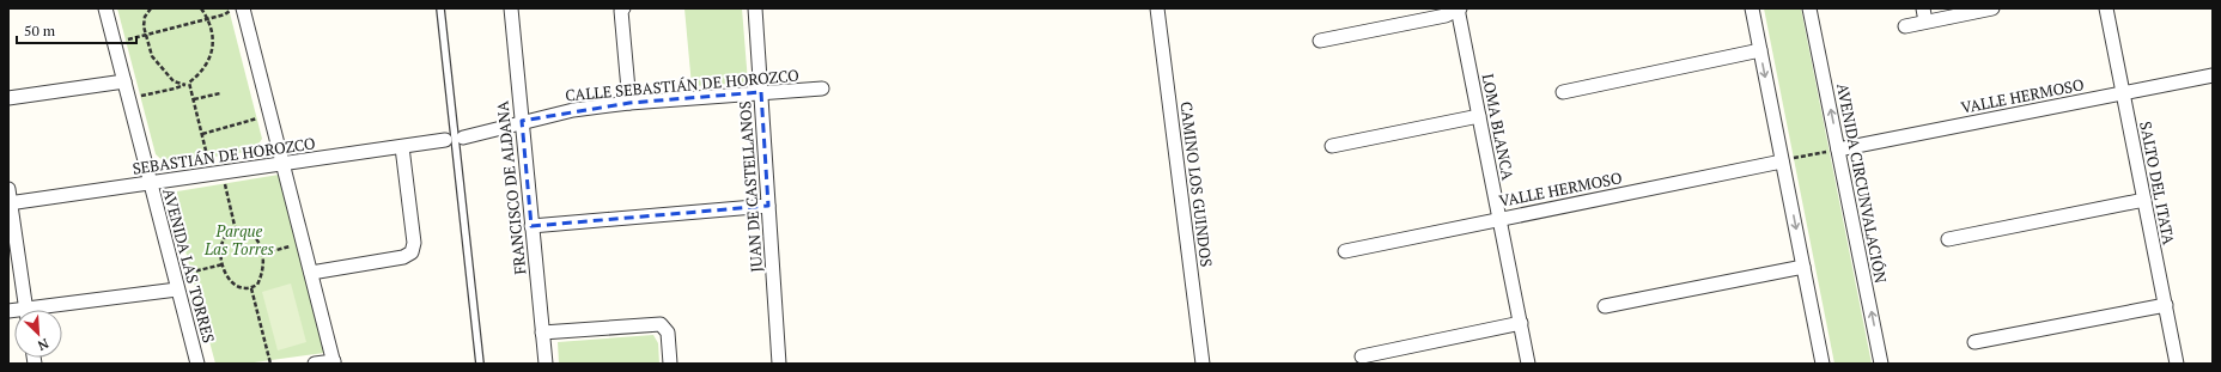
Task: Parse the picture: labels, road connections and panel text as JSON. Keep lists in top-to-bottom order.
{
  "streets": {
    "street": [
      "CALLE SEBASTIÁN DE HOROZCO",
      "VALLE HERMOSO",
      "LOMA BLANCA",
      "SEBASTIÁN DE HOROZCO",
      "AVENIDA CIRCUNVALACIÓN",
      "SALTO DEL ITATA",
      "CAMINO LOS GUINDOS",
      "JUAN DE CASTELLANOS",
      "FRANCISCO DE ALDANA",
      "AVENIDA LAS TORRES"
    ]
  },
  "crossings": [
    ["CALLE SEBASTIÁN DE HOROZCO", "JUAN DE CASTELLANOS"],
    ["CALLE SEBASTIÁN DE HOROZCO", "FRANCISCO DE ALDANA"],
    ["VALLE HERMOSO", "LOMA BLANCA"],
    ["VALLE HERMOSO", "AVENIDA CIRCUNVALACIÓN"],
    ["VALLE HERMOSO", "SALTO DEL ITATA"],
    ["SEBASTIÁN DE HOROZCO", "AVENIDA LAS TORRES"]
  ],
  "parks": ["Parque Las Torres"],
  "scale_bar": "50 m",
  "north": "bottom right"
}
